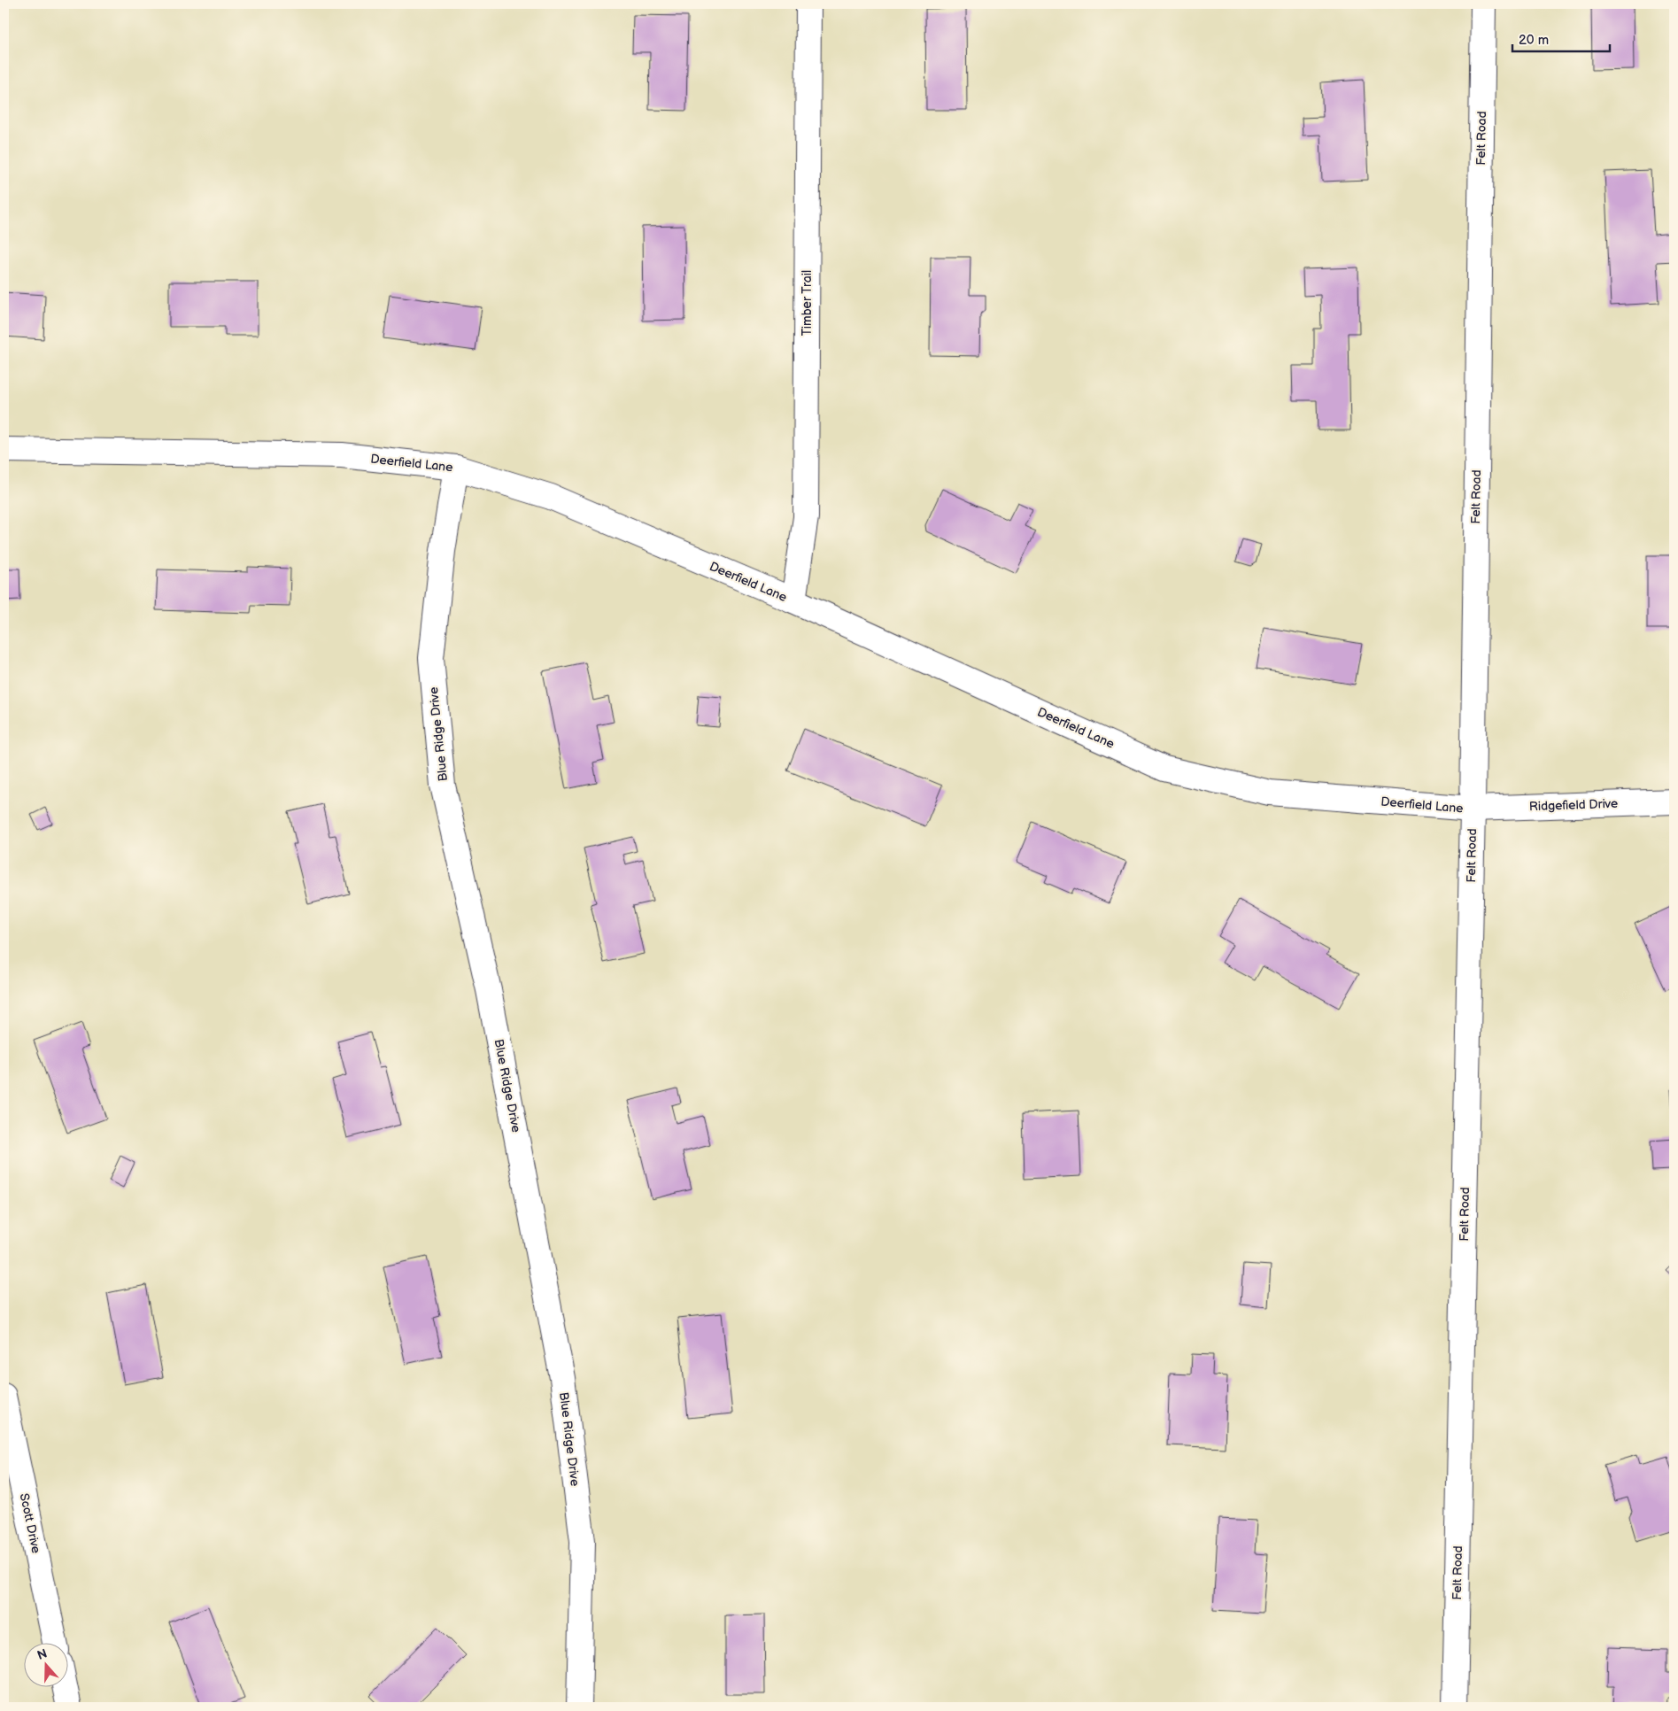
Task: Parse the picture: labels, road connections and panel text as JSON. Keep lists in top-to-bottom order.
{
  "streets": {
    "street": [
      "Felt Road",
      "Timber Trail",
      "Deerfield Lane",
      "Blue Ridge Drive",
      "Ridgefield Drive",
      "Scott Drive"
    ]
  },
  "crossings": [
    ["Felt Road", "Deerfield Lane"],
    ["Felt Road", "Ridgefield Drive"],
    ["Timber Trail", "Deerfield Lane"],
    ["Deerfield Lane", "Blue Ridge Drive"],
    ["Deerfield Lane", "Ridgefield Drive"]
  ],
  "scale_bar": "20 m",
  "north": "top"
}
